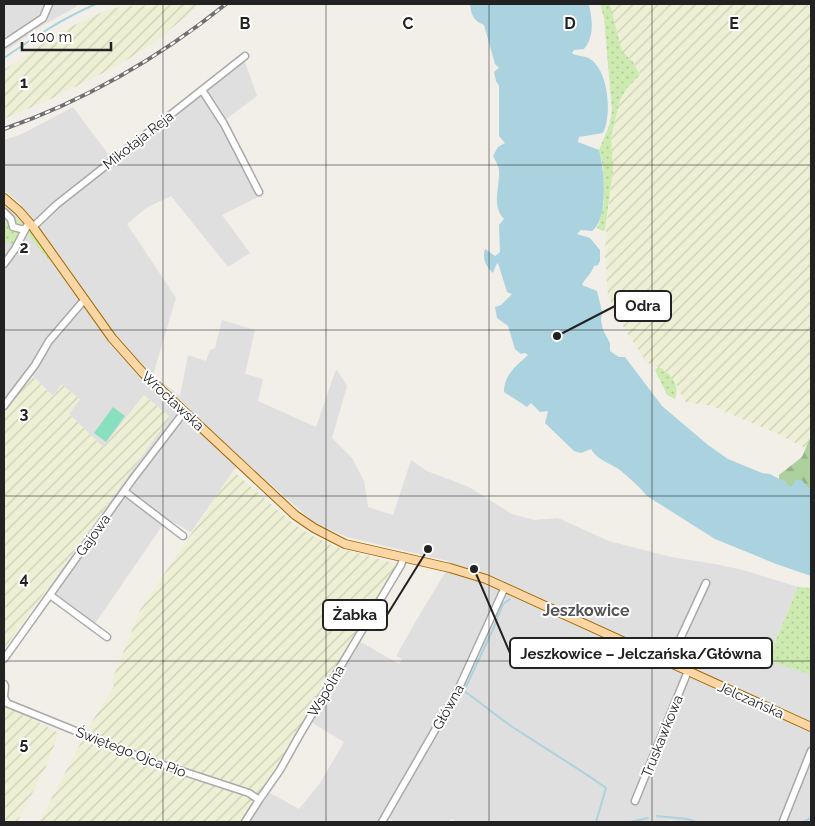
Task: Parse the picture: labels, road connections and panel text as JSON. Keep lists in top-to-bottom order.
{
  "streets": {
    "main road": ["Wrocławska", "Jelczańska"],
    "street": [
      "Mikołaja Reja",
      "Gajowa",
      "Wspólna",
      "Główna",
      "Truskawkowa",
      "Świętego Ojca Pio"
    ]
  },
  "crossings": [
    ["Mikołaja Reja", "Wrocławska"],
    ["Wrocławska", "Gajowa"],
    ["Wrocławska", "Jelczańska"],
    ["Wspólna", "Jelczańska"],
    ["Wspólna", "Świętego Ojca Pio"],
    ["Jelczańska", "Główna"],
    ["Jelczańska", "Truskawkowa"]
  ],
  "districts": ["Jeszkowice"],
  "places": ["Odra", "Żabka", "Jeszkowice – Jelczańska/Główna"],
  "scale_bar": "100 m",
  "grid": {
    "columns": [
      "B",
      "C",
      "D",
      "E"
    ],
    "rows": [
      "1",
      "2",
      "3",
      "4",
      "5"
    ]
  }
}
